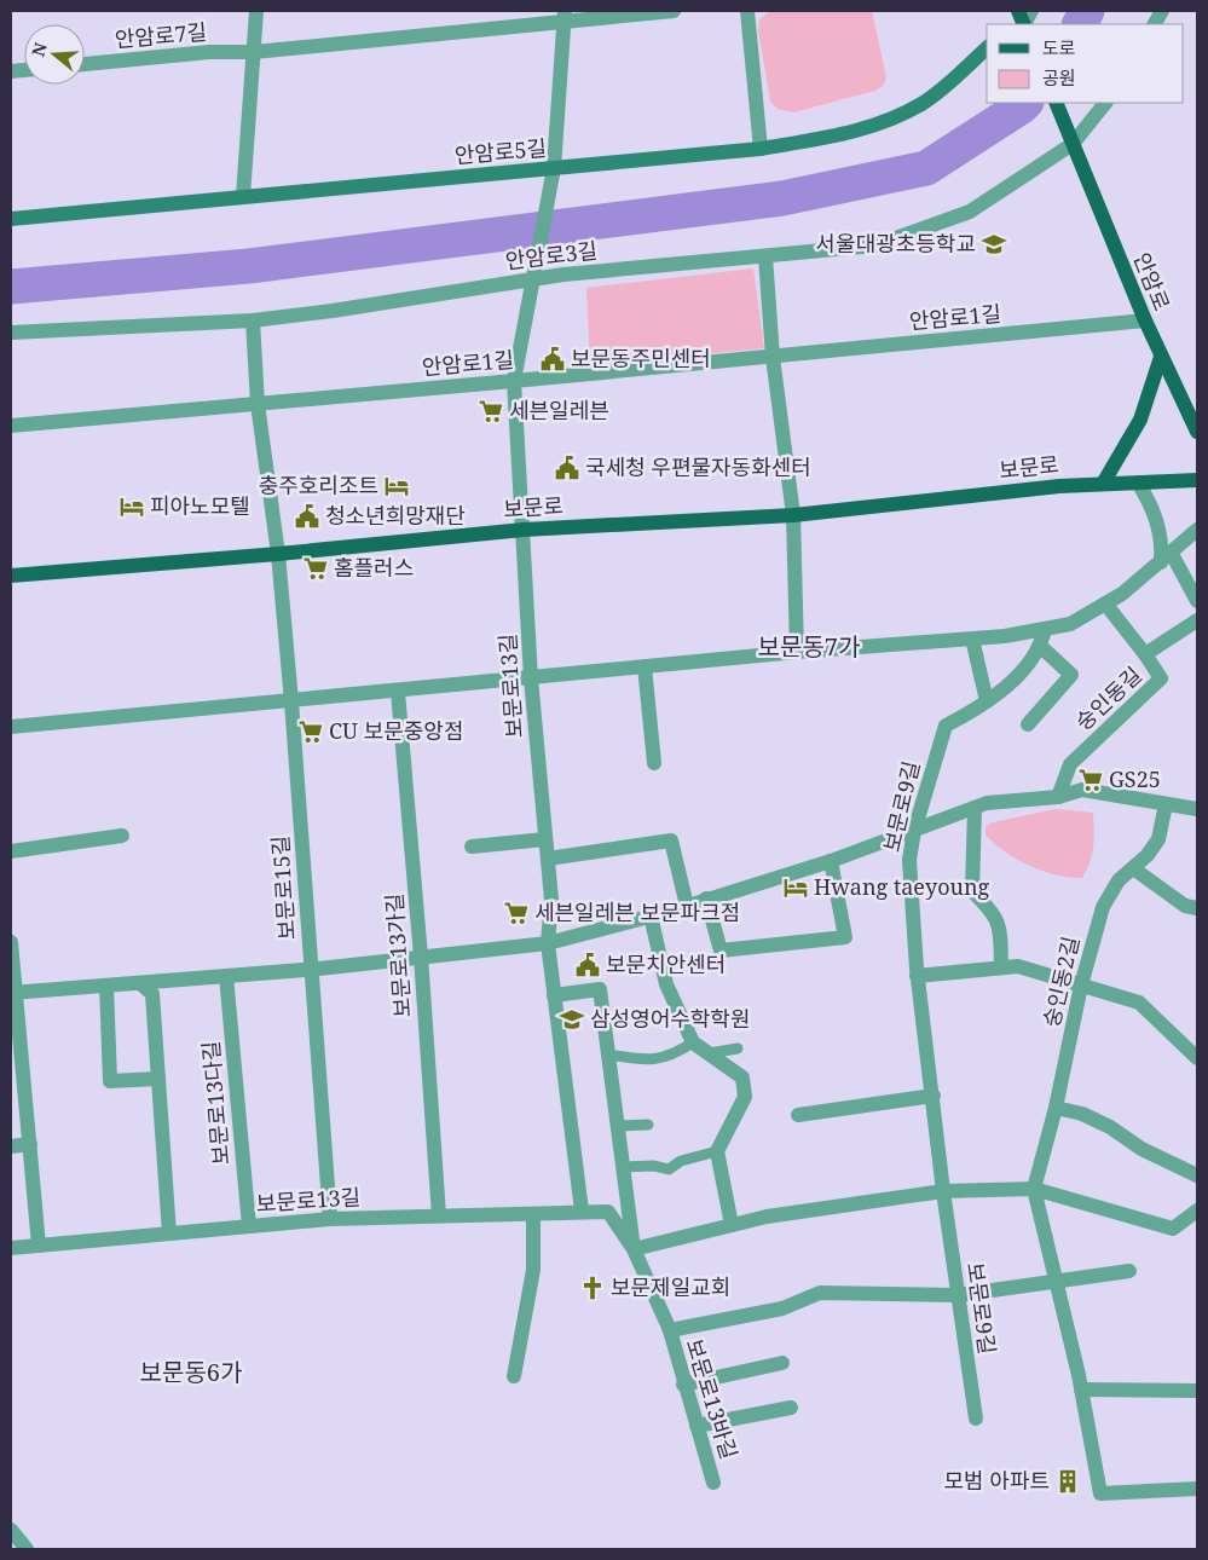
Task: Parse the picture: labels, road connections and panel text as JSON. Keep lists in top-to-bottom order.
{
  "streets": {
    "main road": ["안암로5길", "안암로", "보문로"],
    "street": [
      "안암로7길",
      "안암로3길",
      "안암로1길",
      "보문로13길",
      "숭인동길",
      "보문로9길",
      "보문로15길",
      "보문로13가길",
      "숭인동2길",
      "보문로13다길",
      "보문로13바길"
    ]
  },
  "crossings": [
    ["안암로7길", "보문로13길"],
    ["안암로5길", "보문로13길"],
    ["안암로3길", "안암로"],
    ["안암로3길", "보문로13길"],
    ["안암로", "안암로1길"],
    ["안암로1길", "보문로13길"],
    ["보문로", "보문로13길"],
    ["보문로", "보문로15길"],
    ["보문로13길", "보문로15길"],
    ["보문로13길", "보문로13가길"],
    ["보문로13길", "보문로13다길"],
    ["보문로13길", "보문로13바길"],
    ["보문로9길", "보문로13바길"]
  ],
  "districts": ["보문동7가", "보문동6가"],
  "places": {
    "school or university": ["서울대광초등학교", "삼성영어수학학원"],
    "public building": [
      "보문동주민센터",
      "국세청 우편물자동화센터",
      "청소년희망재단",
      "보문치안센터"
    ],
    "supermarket": [
      "세븐일레븐",
      "홈플러스",
      "CU 보문중앙점",
      "GS25",
      "세븐일레븐 보문파크점"
    ],
    "hotel": ["충주호리조트", "피아노모텔", "Hwang taeyoung"],
    "church": ["보문제일교회"],
    "building": ["모범 아파트"]
  },
  "legend": ["도로", "공원"],
  "north": "left"
}
